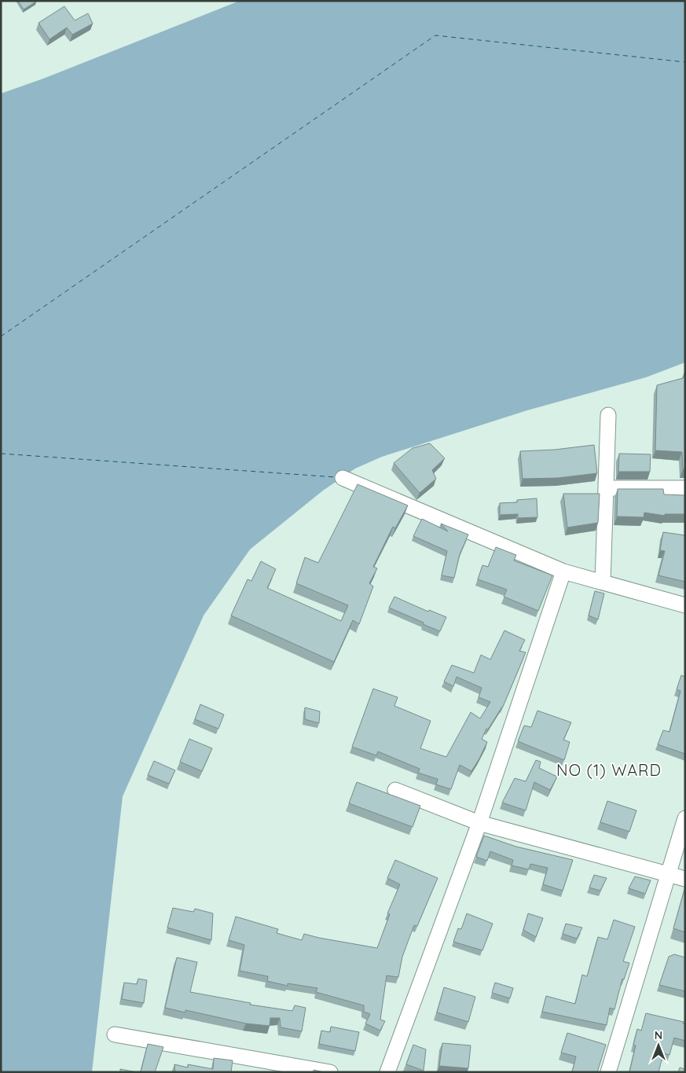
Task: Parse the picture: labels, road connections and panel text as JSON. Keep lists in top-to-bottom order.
{
  "districts": ["NO (1) WARD"],
  "north": "top"
}
